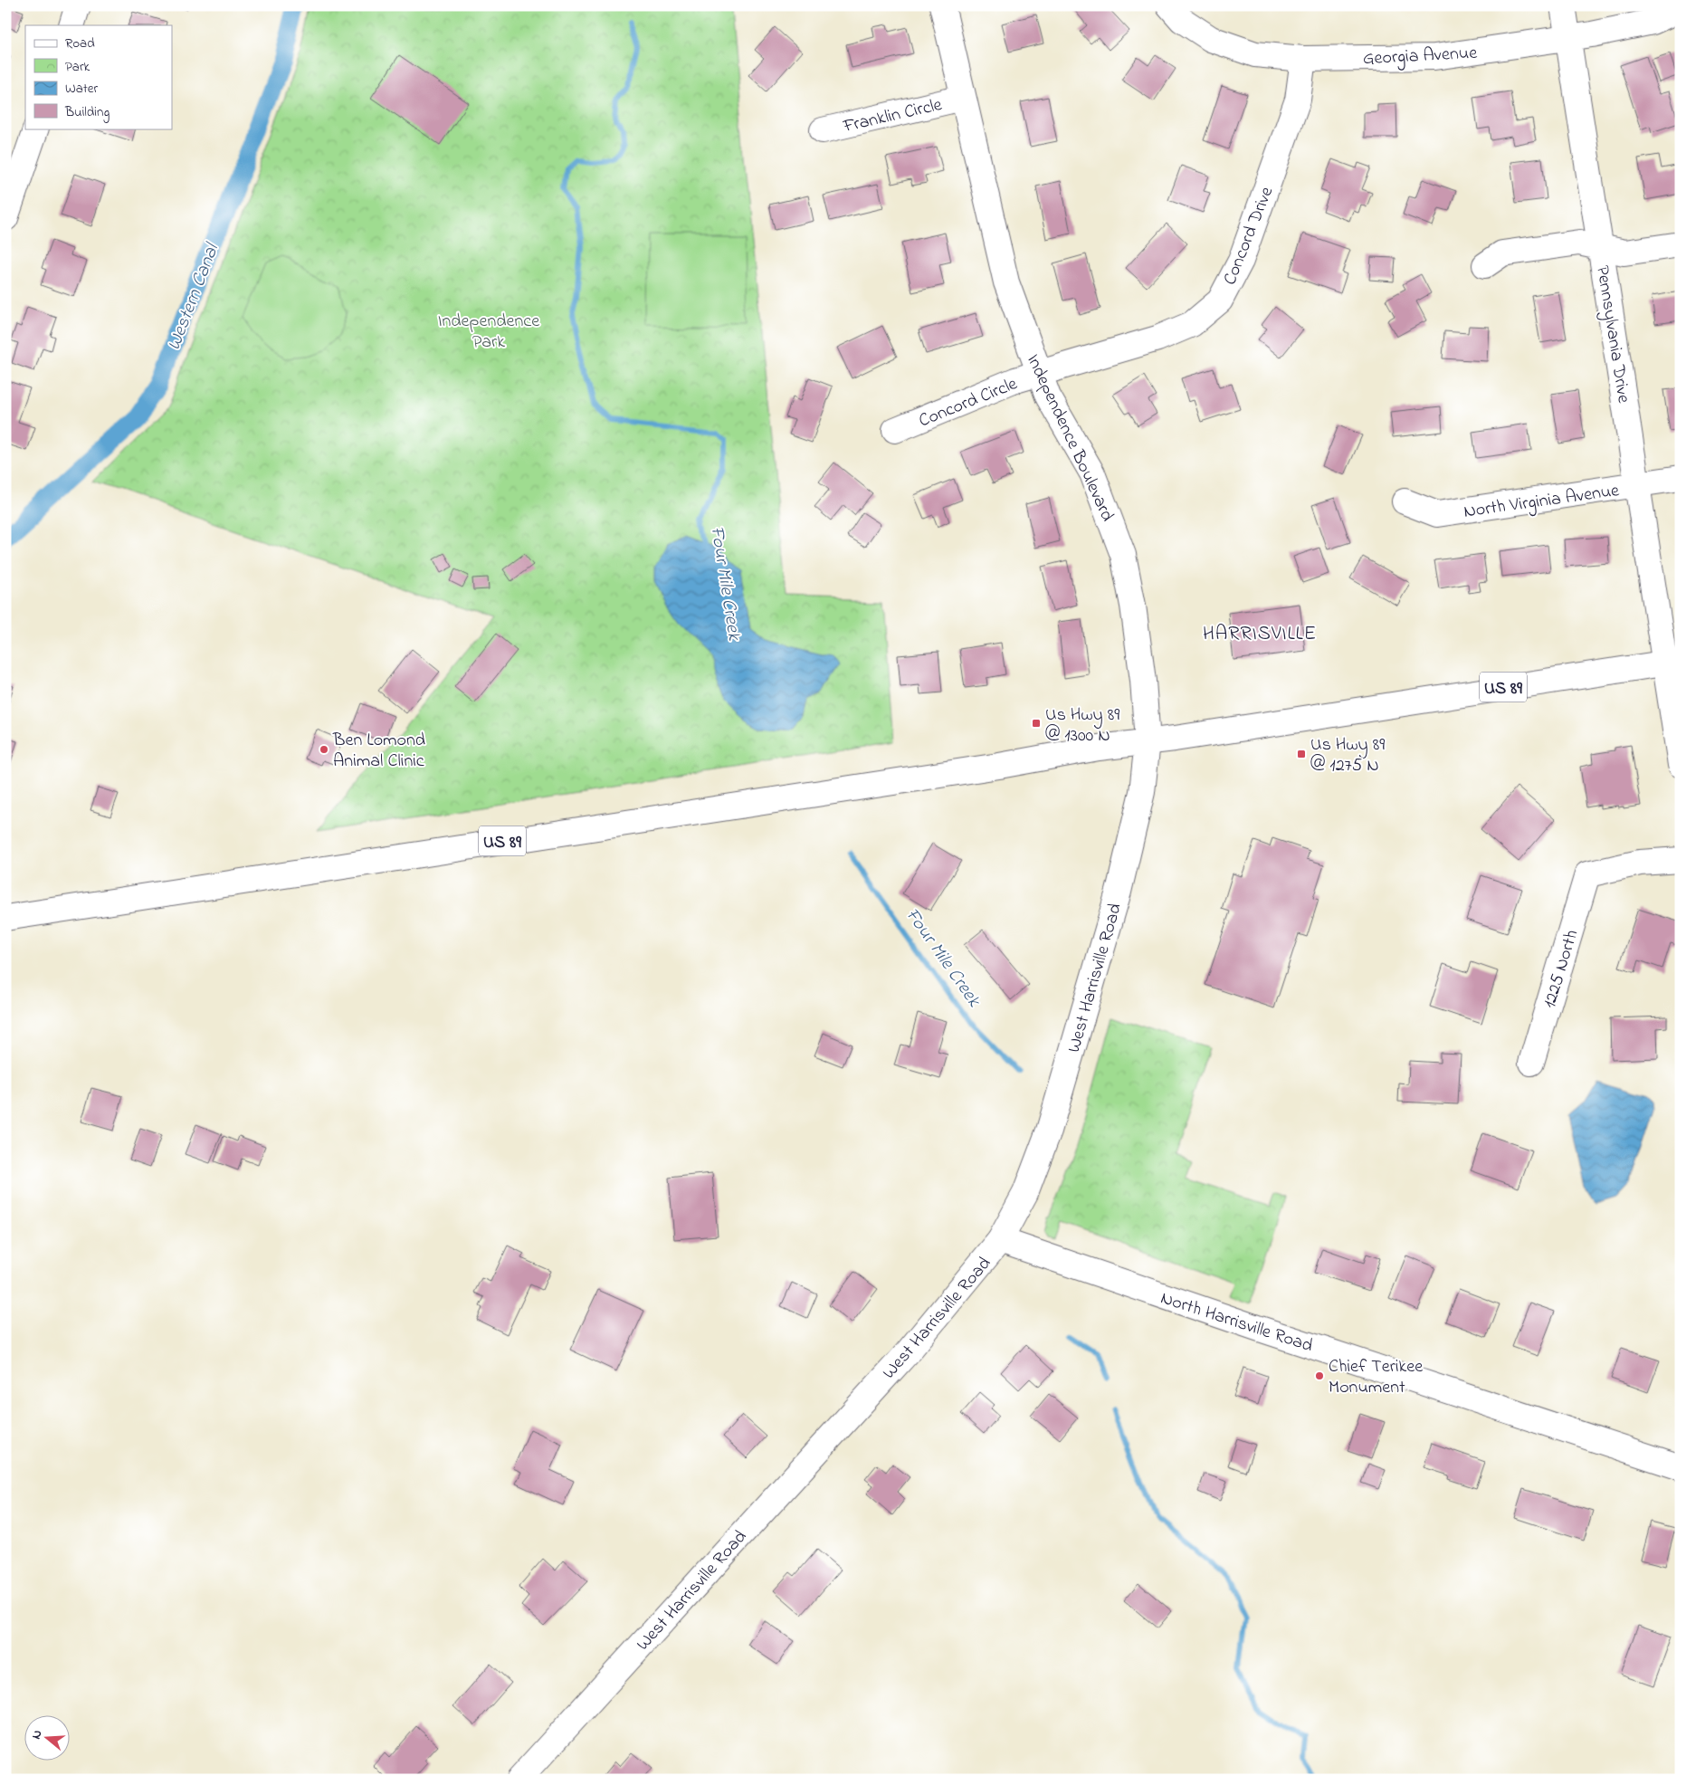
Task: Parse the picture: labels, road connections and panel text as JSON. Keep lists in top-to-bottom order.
{
  "streets": {
    "street": [
      "Georgia Avenue",
      "Franklin Circle",
      "Concord Drive",
      "Pennsylvania Drive",
      "Concord Circle",
      "Independence Boulevard",
      "North Virginia Avenue",
      "US 89",
      "1225 North",
      "West Harrisville Road",
      "North Harrisville Road"
    ]
  },
  "crossings": [
    ["Georgia Avenue", "Concord Drive"],
    ["Georgia Avenue", "Pennsylvania Drive"],
    ["Franklin Circle", "Independence Boulevard"],
    ["Concord Drive", "Concord Circle"],
    ["Concord Drive", "Independence Boulevard"],
    ["Pennsylvania Drive", "North Virginia Avenue"],
    ["Pennsylvania Drive", "US 89"],
    ["Concord Circle", "Independence Boulevard"],
    ["Independence Boulevard", "US 89"],
    ["Independence Boulevard", "West Harrisville Road"],
    ["US 89", "West Harrisville Road"],
    ["West Harrisville Road", "North Harrisville Road"]
  ],
  "districts": ["HARRISVILLE"],
  "water": ["Western Canal", "Four Mile Creek"],
  "parks": ["Independence Park"],
  "places": {
    "transit": ["Us Hwy 89 @ 1300 N", "Us Hwy 89 @ 1275 N"],
    "other": ["Ben Lomond Animal Clinic", "Chief Terikee Monument"]
  },
  "legend": [
    "Road",
    "Park",
    "Water",
    "Building"
  ],
  "north": "left"
}
